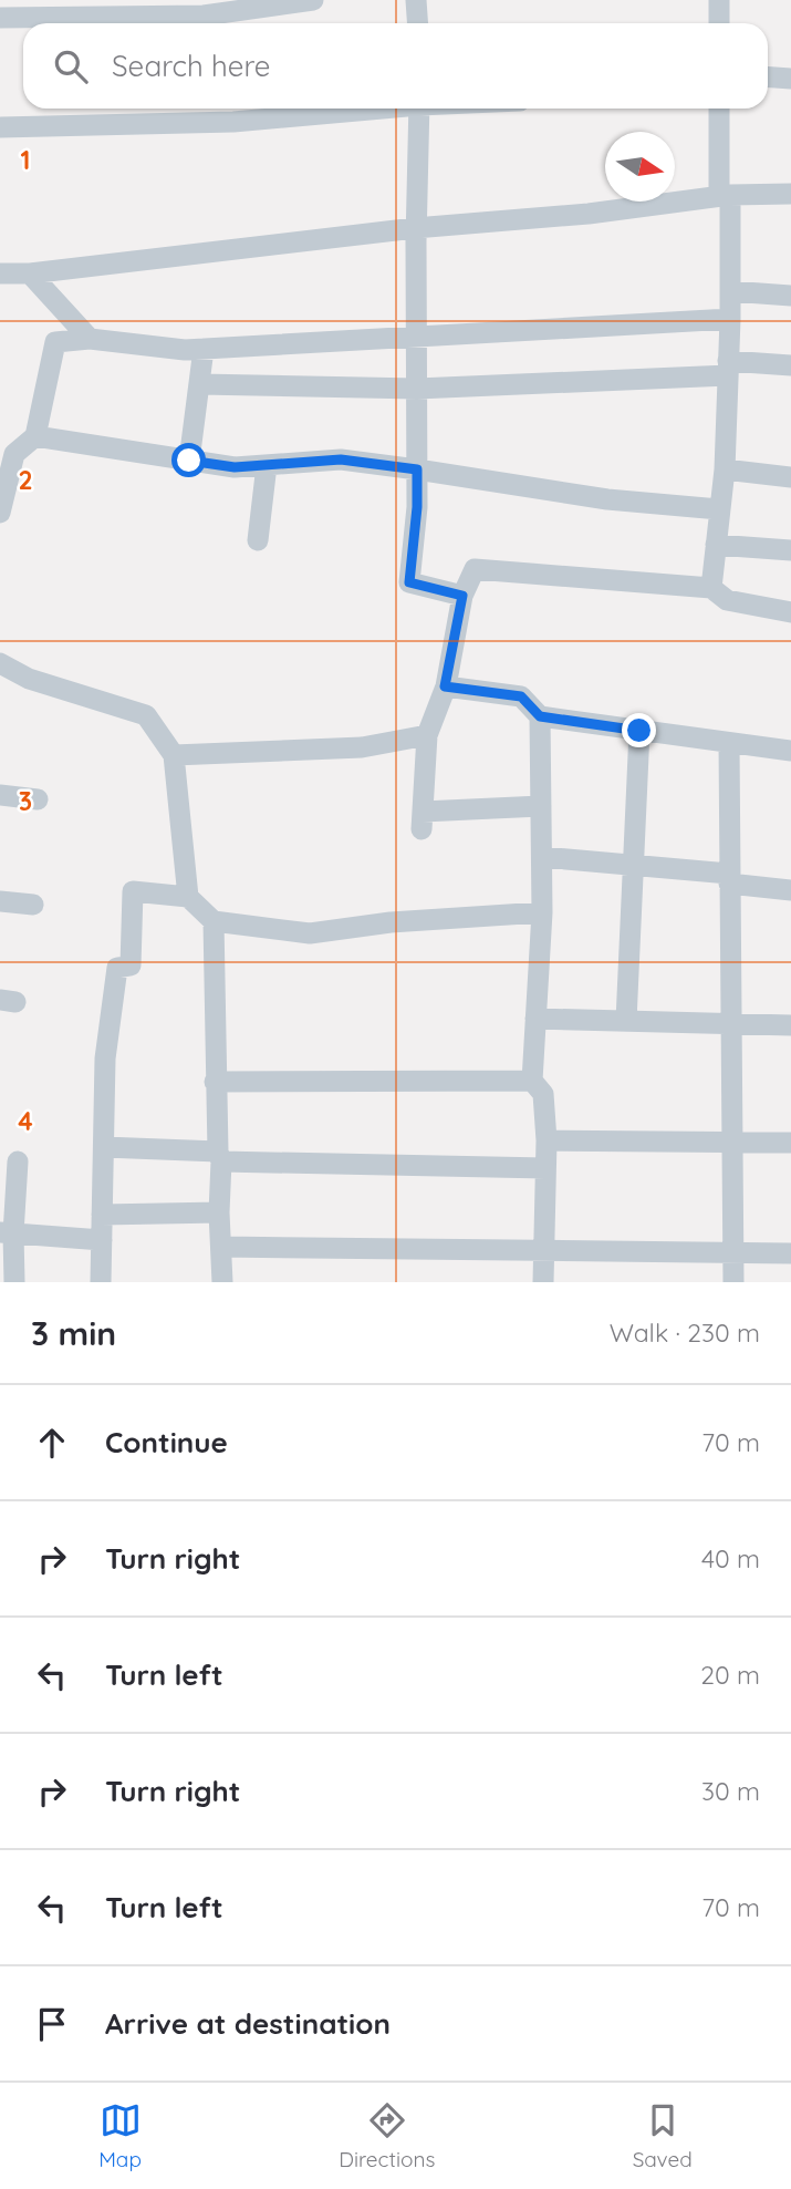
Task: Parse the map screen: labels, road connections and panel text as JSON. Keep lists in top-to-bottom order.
{
  "north": "right",
  "page": {
    "search": "Search here",
    "heading": ["3 min", "Walk · 230 m"],
    "list": [
      ["Continue", "70 m"],
      ["Turn right", "40 m"],
      ["Turn left", "20 m"],
      ["Turn right", "30 m"],
      ["Turn left", "70 m"],
      "Arrive at destination"
    ],
    "nav": ["Map", "Directions", "Saved"]
  },
  "grid": {
    "rows": [
      "1",
      "2",
      "3",
      "4"
    ]
  }
}
